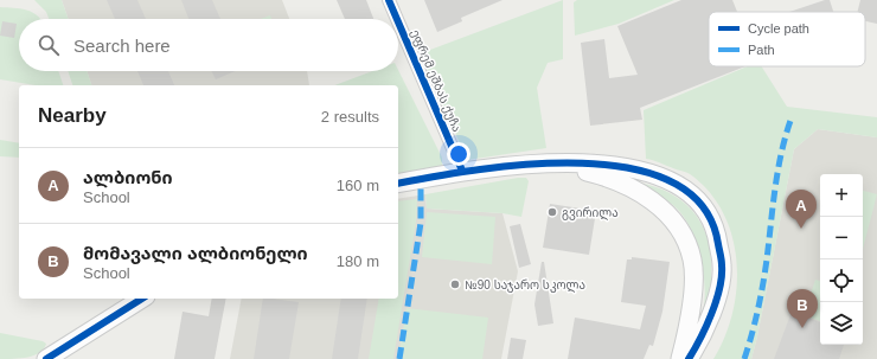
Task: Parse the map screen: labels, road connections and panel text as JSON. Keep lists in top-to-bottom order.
{
  "streets": {
    "street": ["ეფრემ ეშბას ქუჩა"]
  },
  "places": ["გვირილა", "№90 საჯარო სკოლა"],
  "legend": ["Cycle path", "Path"],
  "page": {
    "search": "Search here",
    "heading": ["Nearby", "2 results"],
    "list": [
      {
        "mark": "A",
        "name": "ალბიონი",
        "note": "School",
        "value": "160 m"
      },
      {
        "mark": "B",
        "name": "მომავალი ალბიონელი",
        "note": "School",
        "value": "180 m"
      }
    ],
    "map_buttons": ["+", "−"],
    "pins": ["A", "B"]
  }
}
